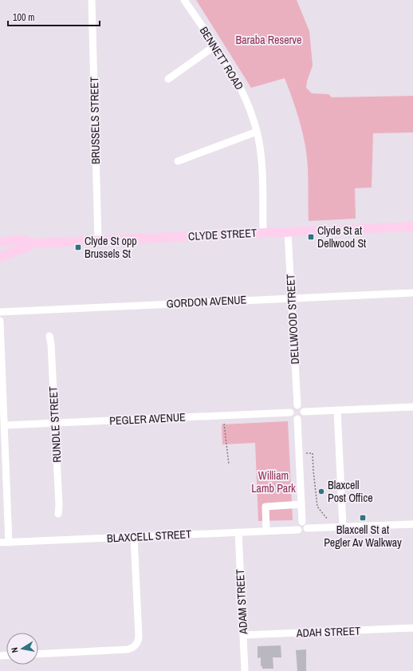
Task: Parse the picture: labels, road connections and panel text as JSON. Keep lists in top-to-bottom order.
{
  "streets": {
    "main road": ["CLYDE STREET"],
    "street": [
      "BENNETT ROAD",
      "BRUSSELS STREET",
      "GORDON AVENUE",
      "DELLWOOD STREET",
      "PEGLER AVENUE",
      "RUNDLE STREET",
      "BLAXCELL STREET",
      "ADAM STREET",
      "ADAH STREET"
    ]
  },
  "crossings": [
    ["BENNETT ROAD", "CLYDE STREET"],
    ["BRUSSELS STREET", "CLYDE STREET"],
    ["CLYDE STREET", "DELLWOOD STREET"],
    ["GORDON AVENUE", "DELLWOOD STREET"],
    ["DELLWOOD STREET", "PEGLER AVENUE"],
    ["PEGLER AVENUE", "RUNDLE STREET"],
    ["BLAXCELL STREET", "ADAM STREET"],
    ["ADAM STREET", "ADAH STREET"]
  ],
  "parks": ["Baraba Reserve", "William Lamb Park"],
  "places": {
    "transit": ["Clyde St at Dellwood St", "Clyde St opp Brussels St", "Blaxcell St at Pegler Av Walkway"],
    "other": ["Blaxcell Post Office"]
  },
  "scale_bar": "100 m",
  "north": "left"
}
